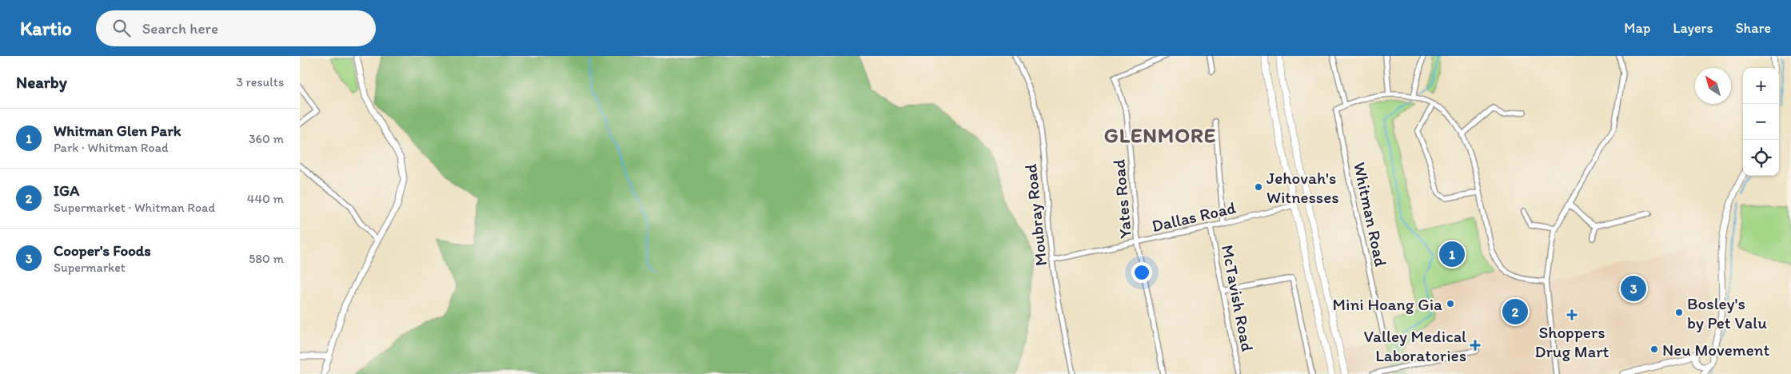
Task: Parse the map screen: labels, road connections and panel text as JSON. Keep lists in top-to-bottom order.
{
  "streets": {
    "street": [
      "Yates Road",
      "Whitman Road",
      "Moubray Road",
      "Dallas Road",
      "McTavish Road"
    ]
  },
  "crossings": [
    ["Yates Road", "Dallas Road"],
    ["Moubray Road", "Dallas Road"],
    ["Dallas Road", "McTavish Road"]
  ],
  "districts": ["GLENMORE"],
  "places": {
    "other": [
      "Jehovah's Witnesses",
      "Mini Hoang Gia",
      "Bosley's by Pet Valu",
      "Neu Movement"
    ],
    "health": ["Shoppers Drug Mart", "Valley Medical Laboratories"]
  },
  "north": "top left",
  "page": {
    "header": "Kartio",
    "search": "Search here",
    "nav": ["Map", "Layers", "Share"],
    "heading": ["Nearby", "3 results"],
    "map_buttons": ["+", "−"],
    "list": [
      {
        "mark": "1",
        "name": "Whitman Glen Park",
        "note": "Park · Whitman Road",
        "value": "360 m"
      },
      {
        "mark": "2",
        "name": "IGA",
        "note": "Supermarket · Whitman Road",
        "value": "440 m"
      },
      {
        "mark": "3",
        "name": "Cooper's Foods",
        "note": "Supermarket",
        "value": "580 m"
      }
    ],
    "pins": ["1", "3", "2"]
  }
}
